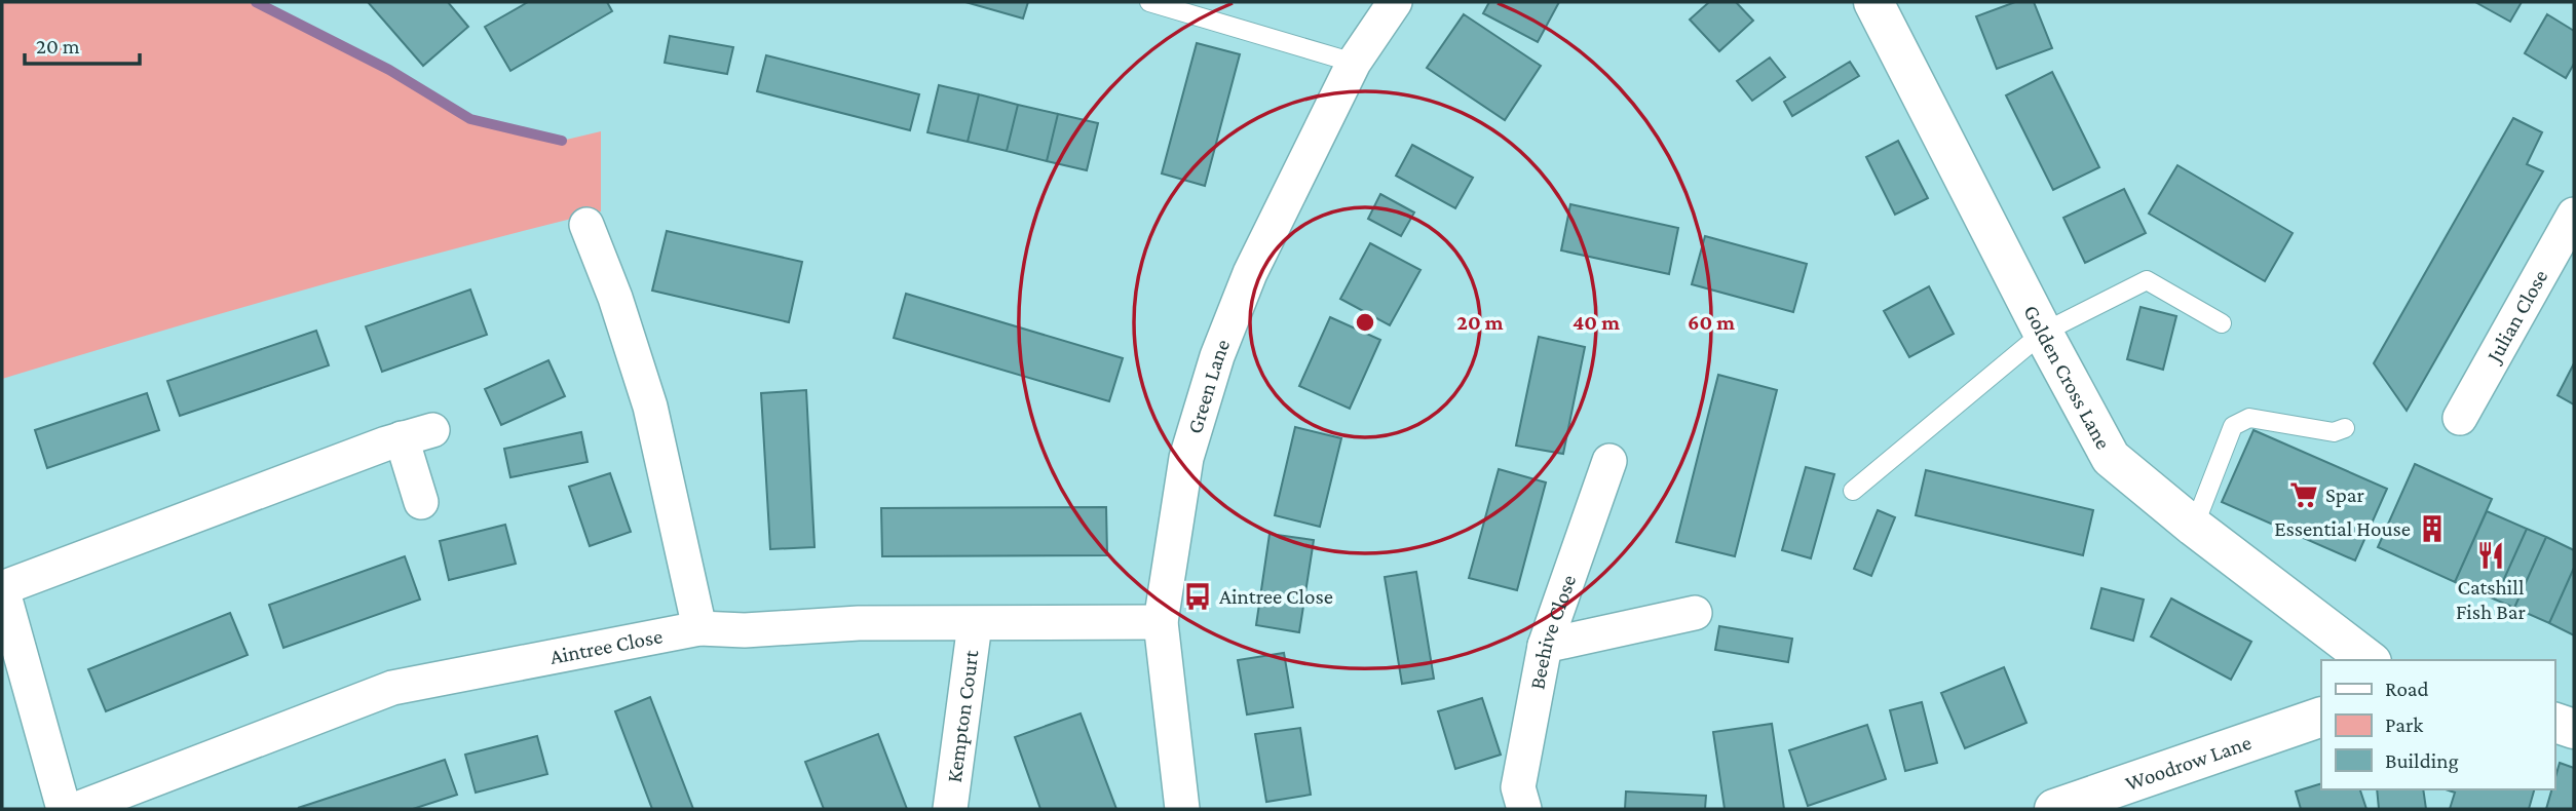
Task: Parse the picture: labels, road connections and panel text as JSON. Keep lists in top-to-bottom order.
{
  "streets": {
    "street": [
      "Julian Close",
      "Golden Cross Lane",
      "Green Lane",
      "Beehive Close",
      "Aintree Close",
      "Kempton Court",
      "Woodrow Lane"
    ]
  },
  "crossings": [
    ["Green Lane", "Aintree Close"],
    ["Aintree Close", "Kempton Court"]
  ],
  "places": {
    "supermarket": ["Spar"],
    "building": ["Essential House"],
    "restaurant": ["Catshill Fish Bar"],
    "bus stop": ["Aintree Close"]
  },
  "legend": ["Road", "Park", "Building"],
  "scale_bar": "20 m",
  "rings": ["20 m", "40 m", "60 m"]
}
